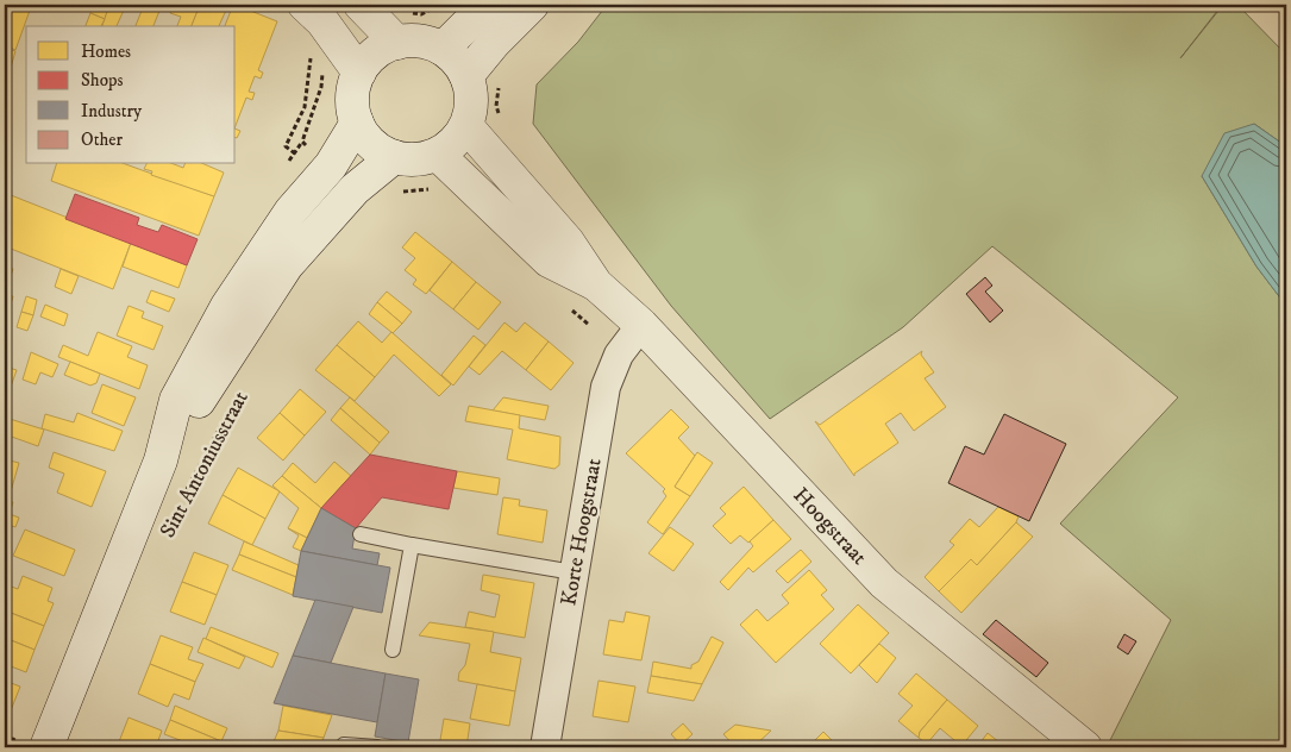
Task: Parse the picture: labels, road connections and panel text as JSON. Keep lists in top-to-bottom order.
{
  "streets": {
    "main road": ["Sint Antoniusstraat", "Hoogstraat"],
    "street": ["Korte Hoogstraat"]
  },
  "crossings": [
    ["Sint Antoniusstraat", "Hoogstraat"],
    ["Hoogstraat", "Korte Hoogstraat"]
  ],
  "legend": [
    "Homes",
    "Shops",
    "Industry",
    "Other"
  ]
}
